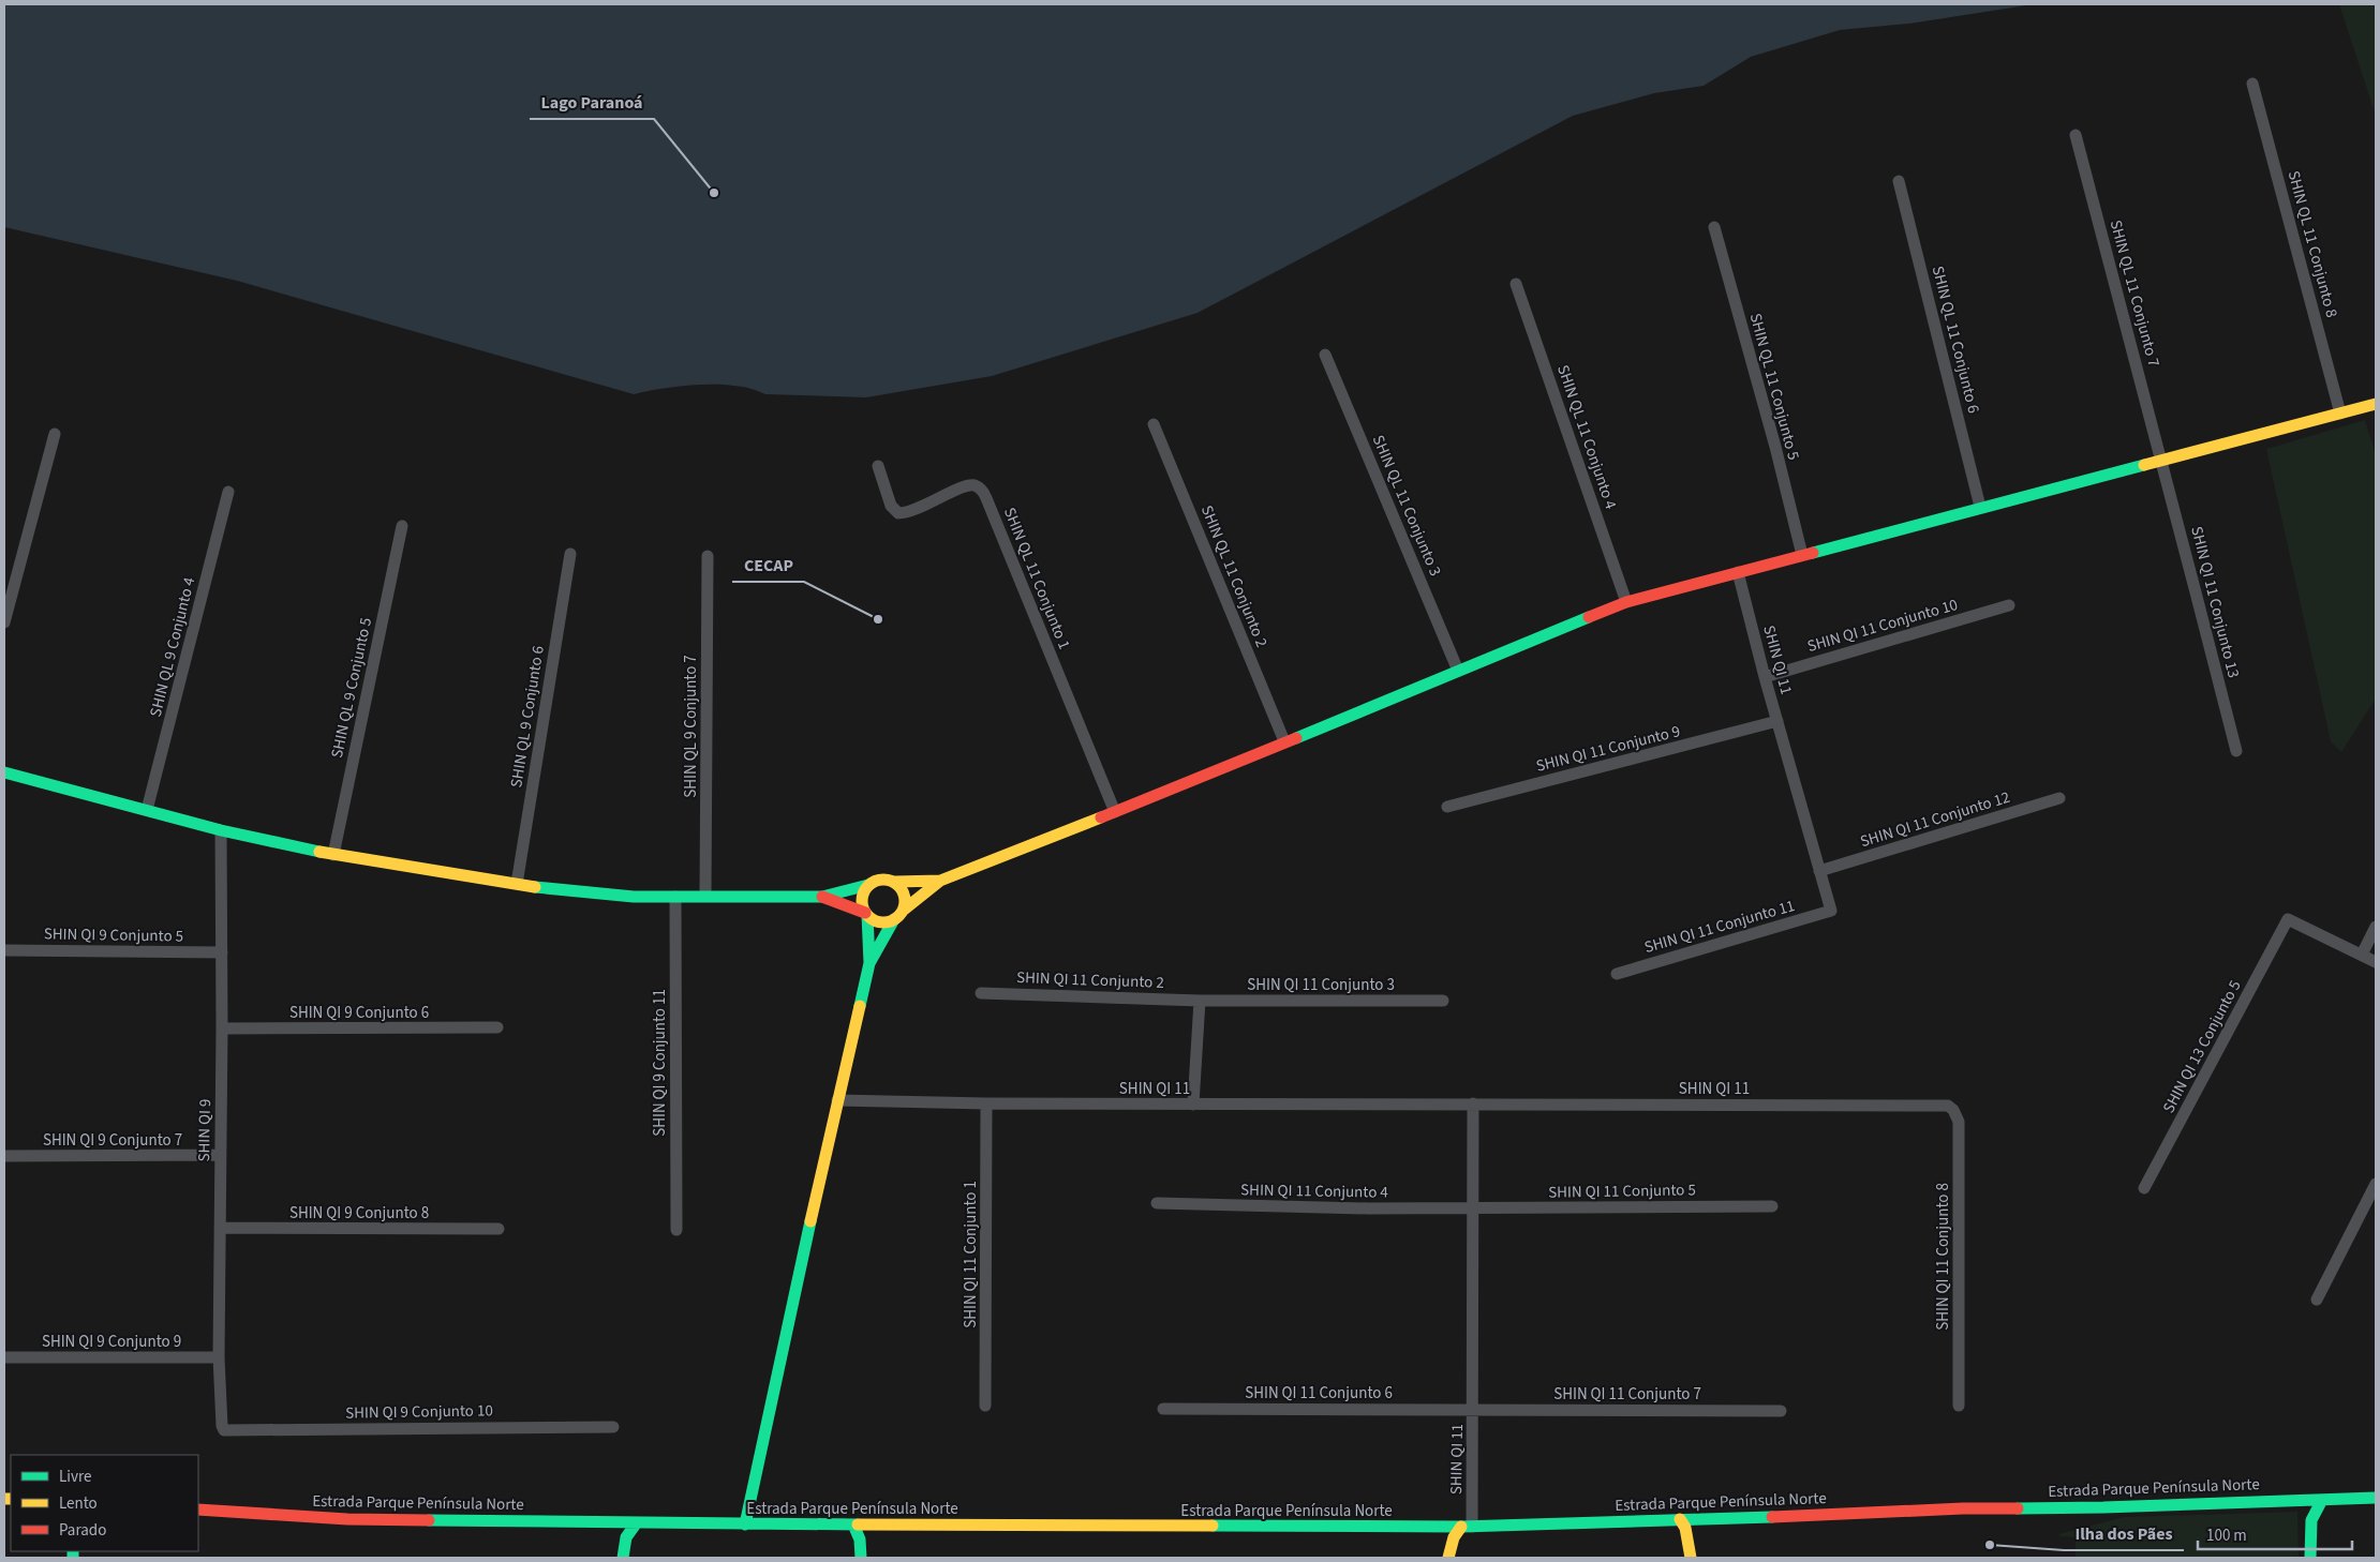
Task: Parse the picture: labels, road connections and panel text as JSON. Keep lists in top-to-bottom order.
{
  "streets": {
    "street": [
      "SHIN QL 11 Conjunto 8",
      "SHIN QL 11 Conjunto 7",
      "SHIN QL 11 Conjunto 6",
      "SHIN QL 11 Conjunto 5",
      "SHIN QL 11 Conjunto 4",
      "SHIN QL 11 Conjunto 3",
      "SHIN QL 11 Conjunto 2",
      "SHIN QL 11 Conjunto 1",
      "SHIN QI 11 Conjunto 13",
      "SHIN QI 11 Conjunto 10",
      "SHIN QL 9 Conjunto 4",
      "SHIN QI 11",
      "SHIN QL 9 Conjunto 5",
      "SHIN QL 9 Conjunto 6",
      "SHIN QL 9 Conjunto 7",
      "SHIN QI 11 Conjunto 9",
      "SHIN QI 11 Conjunto 12",
      "SHIN QI 11 Conjunto 11",
      "SHIN QI 9 Conjunto 5",
      "SHIN QI 11 Conjunto 2",
      "SHIN QI 11 Conjunto 3",
      "SHIN QI 9 Conjunto 6",
      "SHIN QI 13 Conjunto 5",
      "SHIN QI 9 Conjunto 11",
      "SHIN QI 9",
      "SHIN QI 9 Conjunto 7",
      "SHIN QI 11 Conjunto 4",
      "SHIN QI 11 Conjunto 5",
      "SHIN QI 9 Conjunto 8",
      "SHIN QI 11 Conjunto 1",
      "SHIN QI 11 Conjunto 8",
      "SHIN QI 9 Conjunto 9",
      "SHIN QI 11 Conjunto 6",
      "SHIN QI 11 Conjunto 7",
      "SHIN QI 9 Conjunto 10",
      "Estrada Parque Península Norte"
    ]
  },
  "crossings": [
    ["SHIN QL 11 Conjunto 7", "SHIN QI 11 Conjunto 13"],
    ["SHIN QI 11 Conjunto 10", "SHIN QI 11"],
    ["SHIN QI 11", "SHIN QI 11 Conjunto 9"],
    ["SHIN QI 11", "SHIN QI 11 Conjunto 12"],
    ["SHIN QI 11", "SHIN QI 11 Conjunto 11"],
    ["SHIN QI 11", "SHIN QI 11 Conjunto 4"],
    ["SHIN QI 11", "SHIN QI 11 Conjunto 5"],
    ["SHIN QI 11", "SHIN QI 11 Conjunto 1"],
    ["SHIN QI 11", "SHIN QI 11 Conjunto 8"],
    ["SHIN QI 11", "SHIN QI 11 Conjunto 6"],
    ["SHIN QI 11", "SHIN QI 11 Conjunto 7"],
    ["SHIN QI 11", "Estrada Parque Península Norte"],
    ["SHIN QI 9 Conjunto 5", "SHIN QI 9"],
    ["SHIN QI 11 Conjunto 2", "SHIN QI 11 Conjunto 3"],
    ["SHIN QI 9 Conjunto 6", "SHIN QI 9"],
    ["SHIN QI 9", "SHIN QI 9 Conjunto 7"],
    ["SHIN QI 9", "SHIN QI 9 Conjunto 8"],
    ["SHIN QI 9", "SHIN QI 9 Conjunto 9"],
    ["SHIN QI 9", "SHIN QI 9 Conjunto 10"],
    ["SHIN QI 11 Conjunto 4", "SHIN QI 11 Conjunto 5"],
    ["SHIN QI 11 Conjunto 6", "SHIN QI 11 Conjunto 7"]
  ],
  "places": ["Lago Paranoá", "CECAP", "Ilha dos Pães"],
  "legend": ["Livre", "Lento", "Parado"],
  "scale_bar": "100 m"
}
